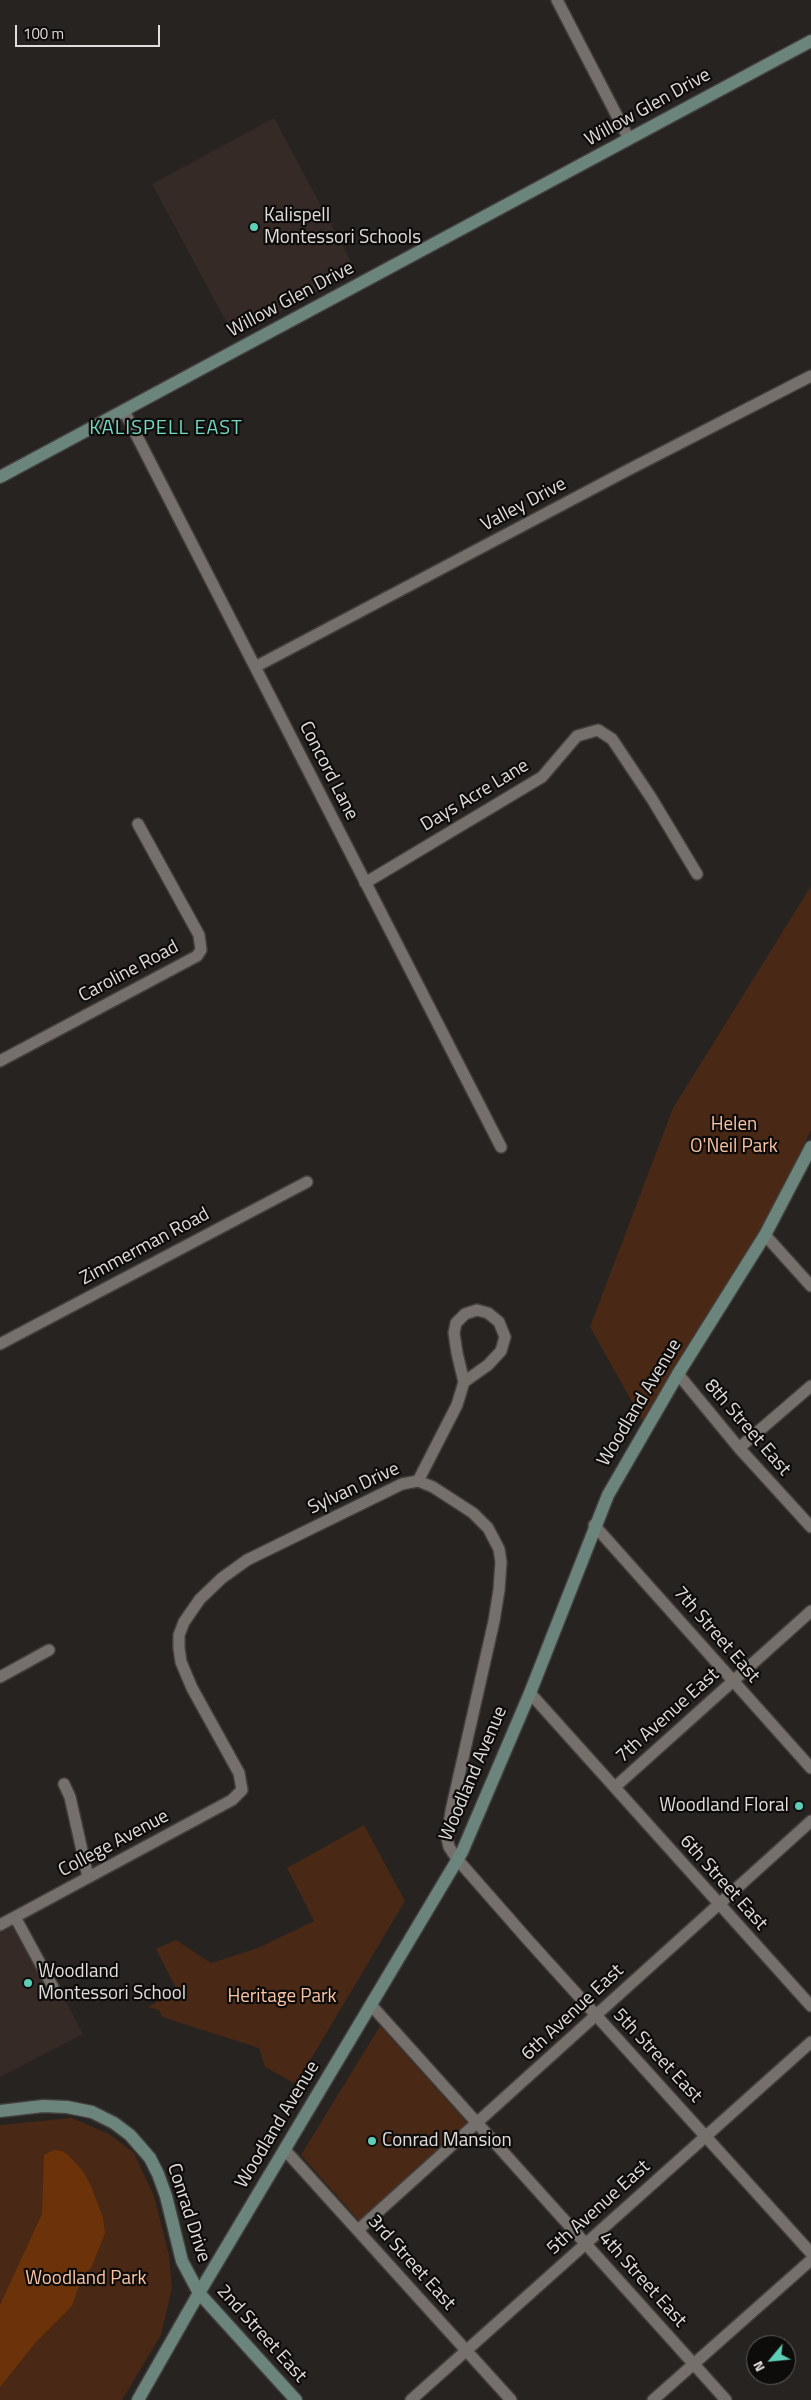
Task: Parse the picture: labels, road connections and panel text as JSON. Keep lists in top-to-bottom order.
{
  "streets": {
    "street": [
      "Willow Glen Drive",
      "Valley Drive",
      "Concord Lane",
      "Days Acre Lane",
      "Caroline Road",
      "Zimmerman Road",
      "Woodland Avenue",
      "8th Street East",
      "Sylvan Drive",
      "7th Street East",
      "7th Avenue East",
      "College Avenue",
      "6th Street East",
      "6th Avenue East",
      "5th Street East",
      "5th Avenue East",
      "Conrad Drive",
      "3rd Street East",
      "4th Street East",
      "2nd Street East"
    ]
  },
  "crossings": [
    ["Willow Glen Drive", "Concord Lane"],
    ["Valley Drive", "Concord Lane"],
    ["Concord Lane", "Days Acre Lane"],
    ["Woodland Avenue", "8th Street East"],
    ["Woodland Avenue", "Sylvan Drive"],
    ["Woodland Avenue", "7th Street East"],
    ["Woodland Avenue", "6th Street East"],
    ["Woodland Avenue", "5th Street East"],
    ["Woodland Avenue", "Conrad Drive"],
    ["Woodland Avenue", "3rd Street East"],
    ["Woodland Avenue", "4th Street East"],
    ["Woodland Avenue", "2nd Street East"],
    ["Sylvan Drive", "College Avenue"],
    ["Sylvan Drive", "5th Street East"],
    ["7th Street East", "7th Avenue East"],
    ["7th Avenue East", "6th Street East"],
    ["6th Street East", "6th Avenue East"],
    ["6th Avenue East", "5th Street East"],
    ["6th Avenue East", "3rd Street East"],
    ["6th Avenue East", "4th Street East"],
    ["5th Street East", "5th Avenue East"],
    ["5th Avenue East", "3rd Street East"],
    ["5th Avenue East", "4th Street East"],
    ["Conrad Drive", "2nd Street East"]
  ],
  "districts": ["KALISPELL EAST"],
  "parks": ["Helen O'Neil Park", "Heritage Park", "Woodland Park"],
  "places": [
    "Kalispell Montessori Schools",
    "Woodland Floral",
    "Woodland Montessori School",
    "Conrad Mansion"
  ],
  "scale_bar": "100 m",
  "north": "bottom left"
}
